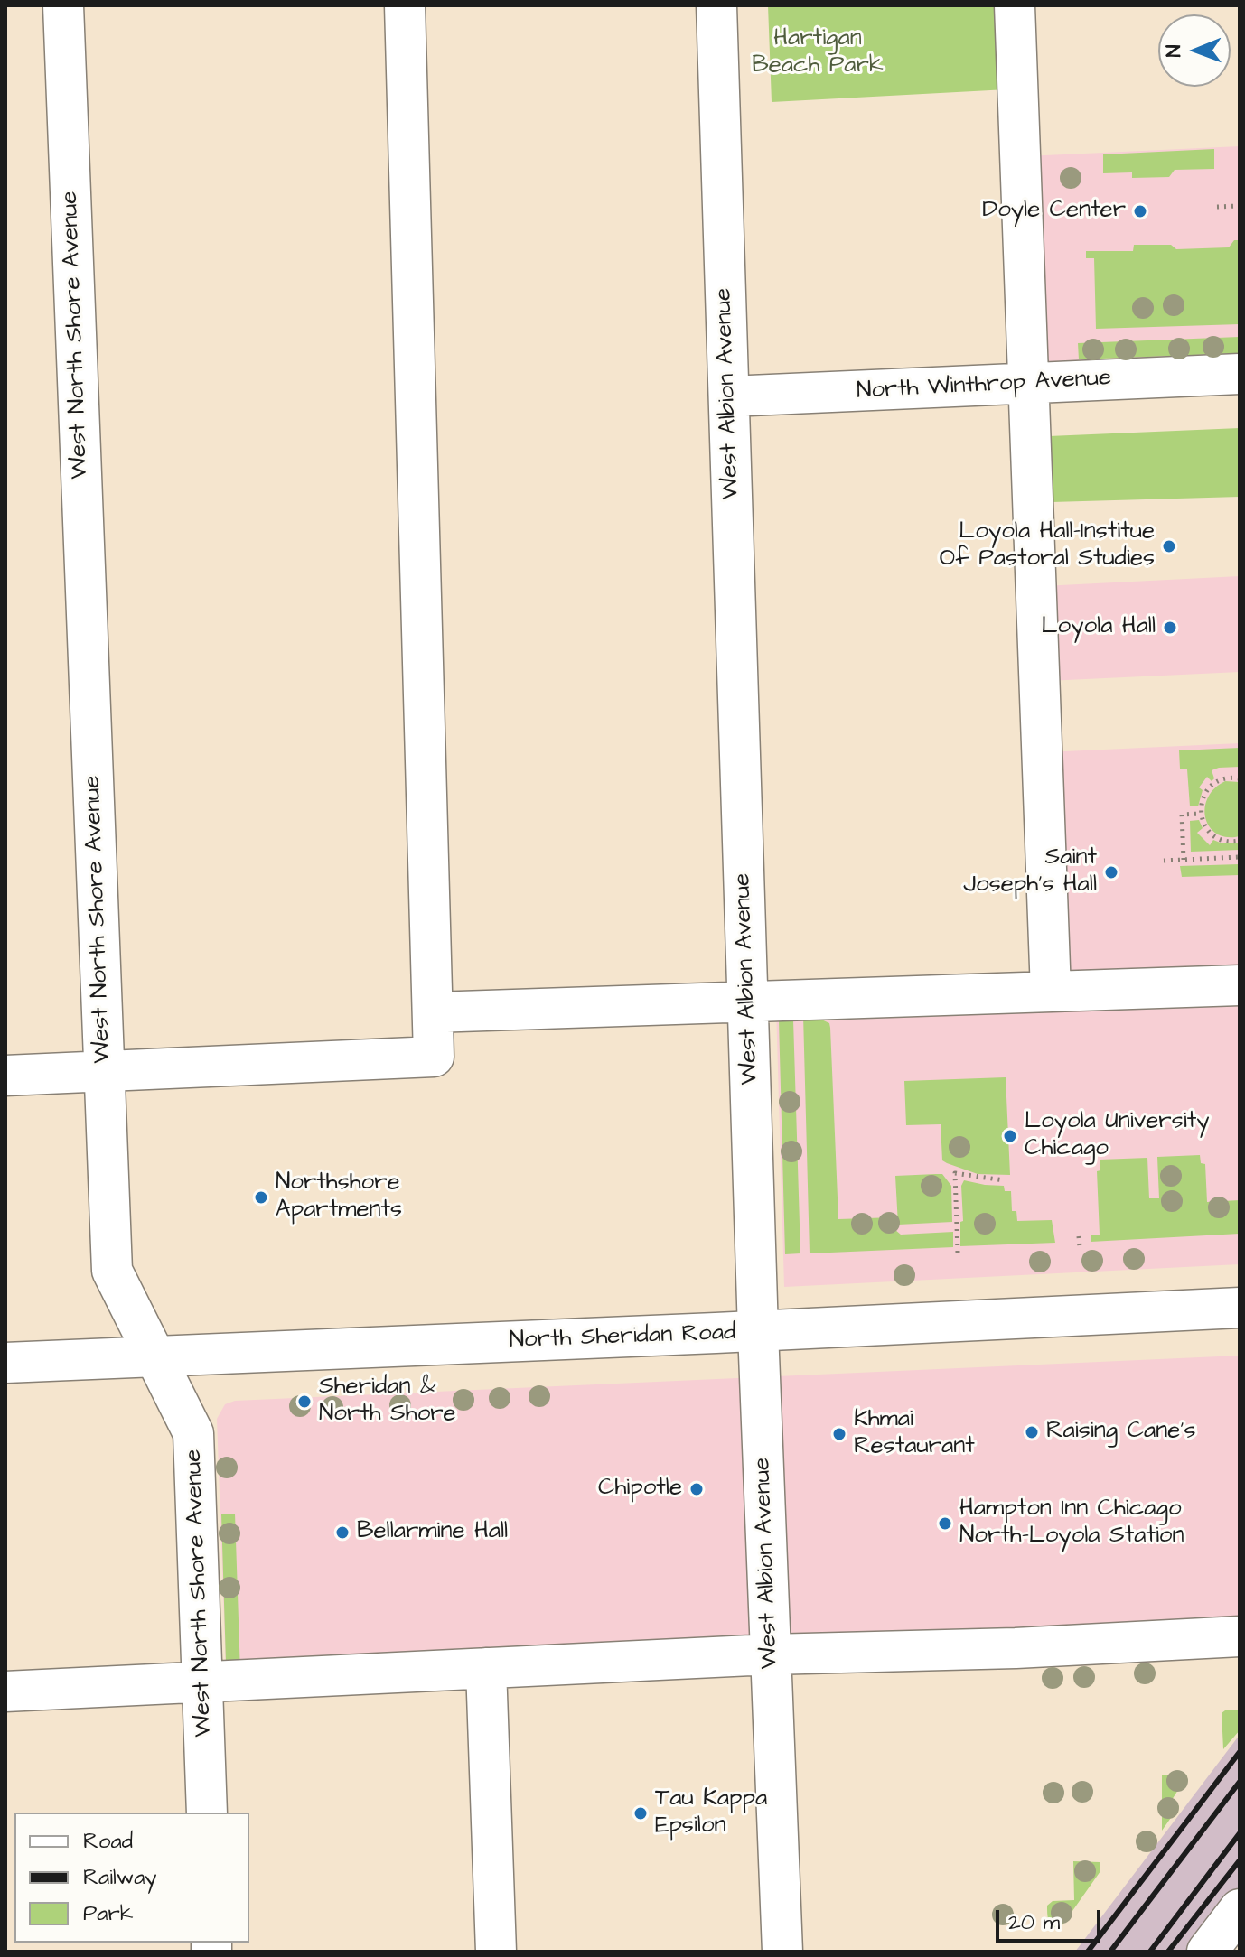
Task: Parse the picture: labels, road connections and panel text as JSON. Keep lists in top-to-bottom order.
{
  "streets": {
    "street": [
      "West North Shore Avenue",
      "North Winthrop Avenue",
      "West Albion Avenue",
      "North Sheridan Road"
    ]
  },
  "crossings": [
    ["West North Shore Avenue", "North Sheridan Road"],
    ["North Winthrop Avenue", "West Albion Avenue"],
    ["West Albion Avenue", "North Sheridan Road"]
  ],
  "parks": ["Hartigan Beach Park"],
  "places": [
    "Doyle Center",
    "Loyola Hall-Institue Of Pastoral Studies",
    "Loyola Hall",
    "Saint Joseph's Hall",
    "Loyola University Chicago",
    "Northshore Apartments",
    "Sheridan & North Shore",
    "Raising Cane's",
    "Khmai Restaurant",
    "Chipotle",
    "Hampton Inn Chicago North-Loyola Station",
    "Bellarmine Hall",
    "Tau Kappa Epsilon"
  ],
  "legend": ["Road", "Railway", "Park"],
  "scale_bar": "20 m",
  "north": "left"
}
